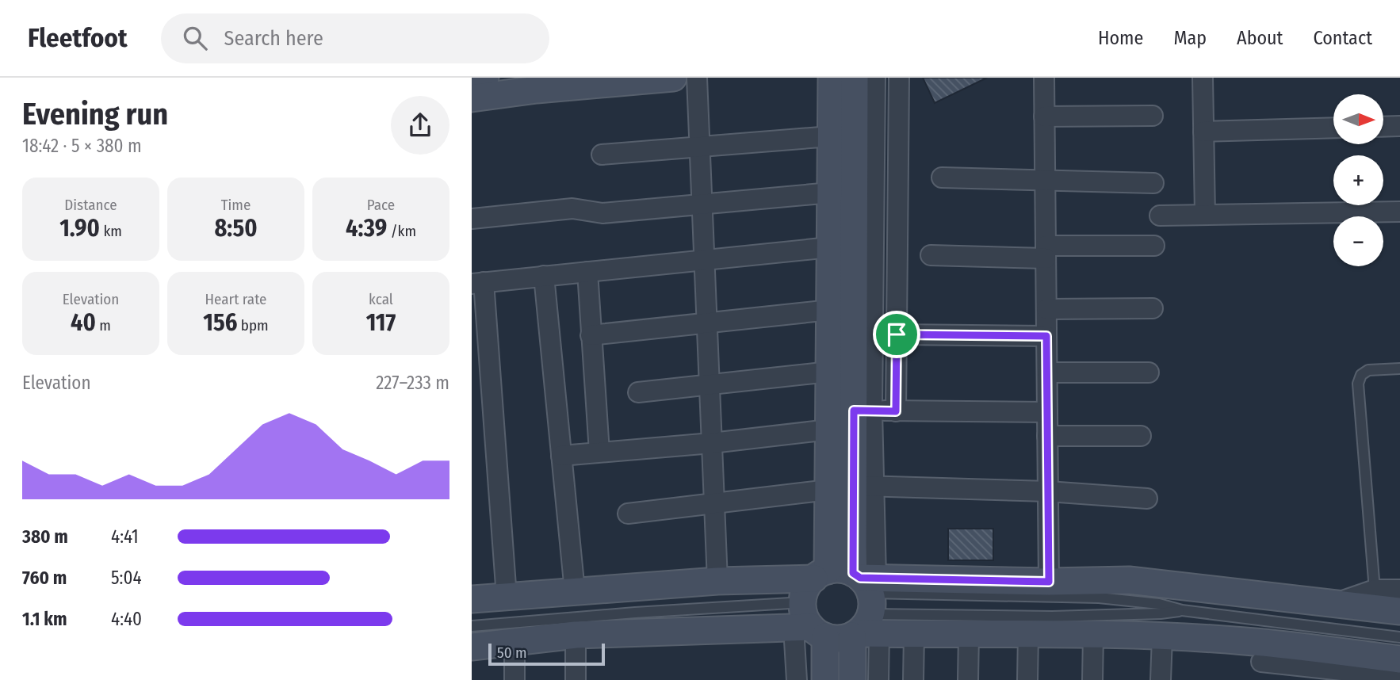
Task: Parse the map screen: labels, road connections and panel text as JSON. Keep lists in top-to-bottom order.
{
  "scale_bar": "50 m",
  "north": "right",
  "page": {
    "header": "Fleetfoot",
    "search": "Search here",
    "nav": [
      "Home",
      "Map",
      "About",
      "Contact"
    ],
    "heading": ["Evening run", "18:42 · 5 × 380 m"],
    "map_buttons": ["+", "−"],
    "stats": [
      ["Distance", "1.90 km"],
      ["Time", "8:50"],
      ["Pace", "4:39 /km"],
      ["Elevation", "40 m"],
      ["Heart rate", "156 bpm"],
      ["kcal", "117"]
    ],
    "chart": ["Elevation", "227–233 m"],
    "list": [
      {
        "name": "380 m",
        "note": "4:41"
      },
      {
        "name": "760 m",
        "note": "5:04"
      },
      {
        "name": "1.1 km",
        "note": "4:40"
      }
    ],
    "scale": "50 m"
  }
}
